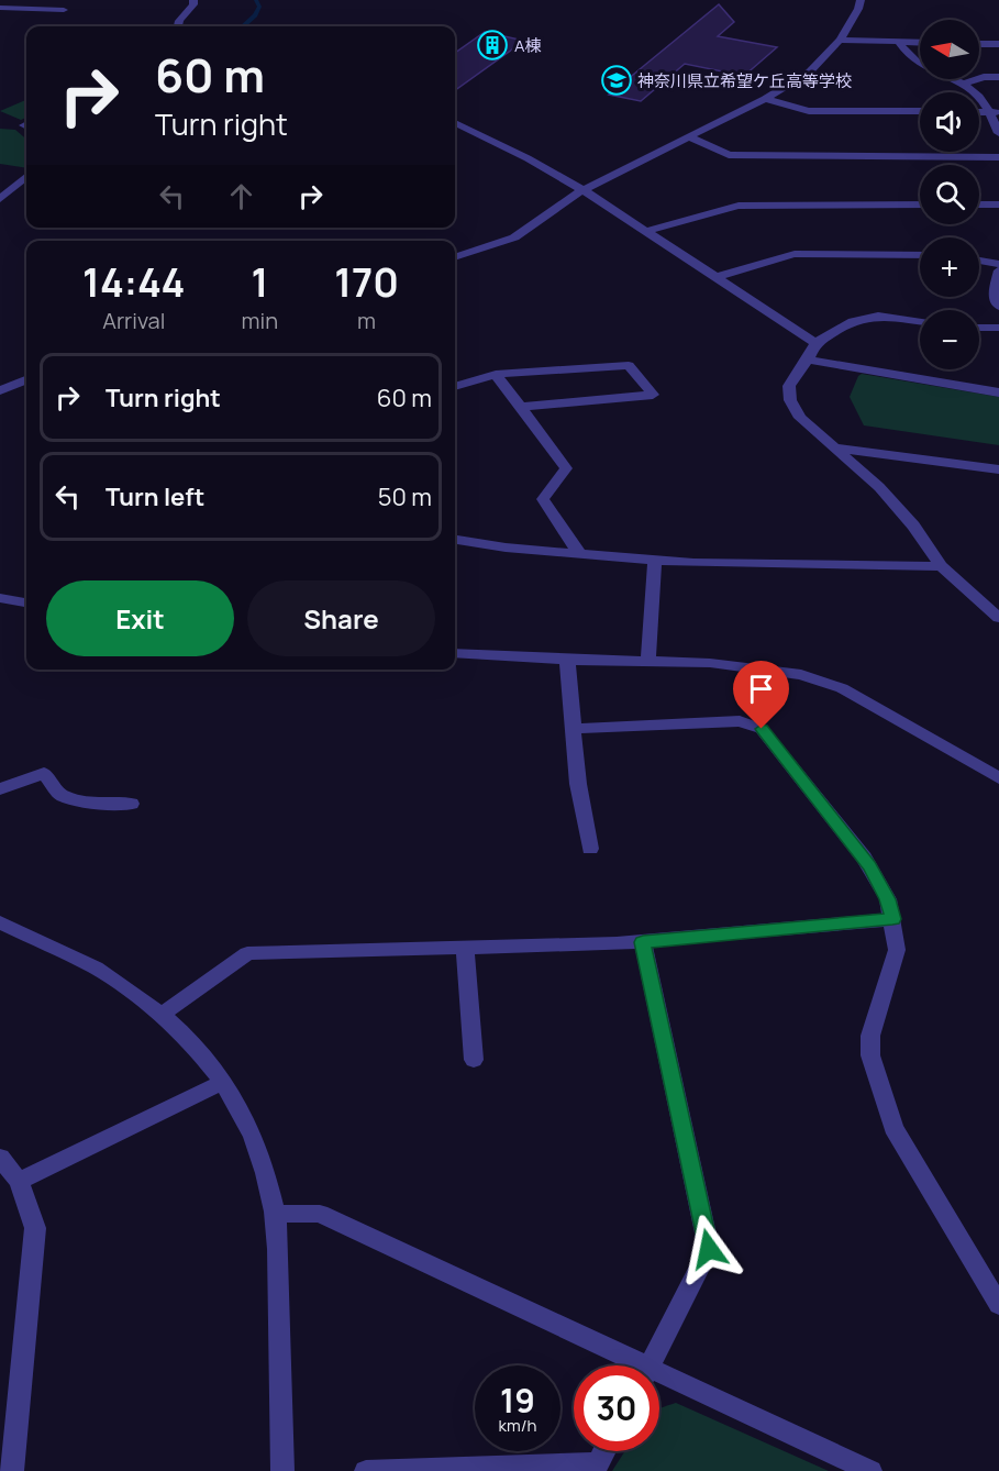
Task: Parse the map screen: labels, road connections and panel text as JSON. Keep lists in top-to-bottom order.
{
  "places": {
    "building": ["A棟"],
    "school or university": ["神奈川県立希望ケ丘高等学校"]
  },
  "north": "left",
  "page": {
    "map_buttons": ["+", "−"],
    "turn": ["60 m", "Turn right"],
    "eta": [
      "14:44",
      "Arrival",
      "1",
      "min",
      "170",
      "m"
    ],
    "list": [
      {
        "name": "Turn right",
        "value": "60 m"
      },
      {
        "name": "Turn left",
        "value": "50 m"
      }
    ],
    "buttons": ["Exit", "Share"],
    "speed": "19 km/h",
    "limit": "30"
  }
}
